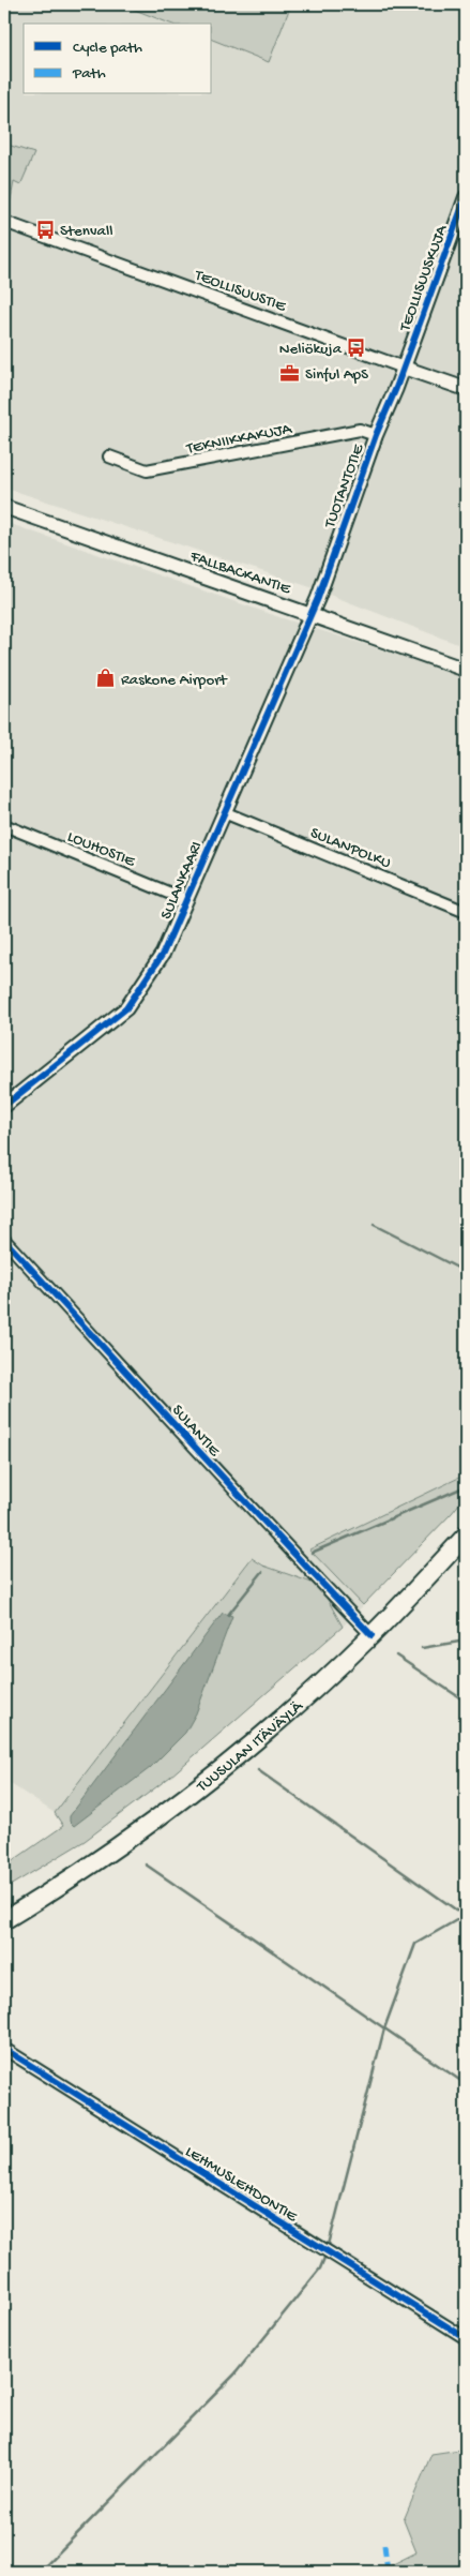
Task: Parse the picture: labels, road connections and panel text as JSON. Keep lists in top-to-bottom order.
{
  "streets": {
    "main road": ["TUUSULAN ITÄVÄYLÄ"],
    "street": [
      "TEOLLISUUSKUJA",
      "TEOLLISUUSTIE",
      "TEKNIIKKAKUJA",
      "TUOTANTOTIE",
      "FALLBACKANTIE",
      "SULANPOLKU",
      "LOUHOSTIE",
      "SULANKAARI",
      "SULANTIE",
      "LEHMUSLEHDONTIE"
    ]
  },
  "crossings": [
    ["TEOLLISUUSKUJA", "TEOLLISUUSTIE"],
    ["TEOLLISUUSKUJA", "TUOTANTOTIE"],
    ["TEOLLISUUSTIE", "TUOTANTOTIE"],
    ["TEKNIIKKAKUJA", "TUOTANTOTIE"],
    ["TUOTANTOTIE", "FALLBACKANTIE"],
    ["TUOTANTOTIE", "SULANKAARI"],
    ["FALLBACKANTIE", "SULANKAARI"],
    ["SULANPOLKU", "SULANKAARI"],
    ["LOUHOSTIE", "SULANKAARI"],
    ["SULANTIE", "TUUSULAN ITÄVÄYLÄ"]
  ],
  "places": {
    "bus stop": ["Stenvall", "Neliökuja"],
    "office": ["Sinful ApS"],
    "shop": ["Raskone Airport"]
  },
  "legend": ["Cycle path", "Path"]
}
